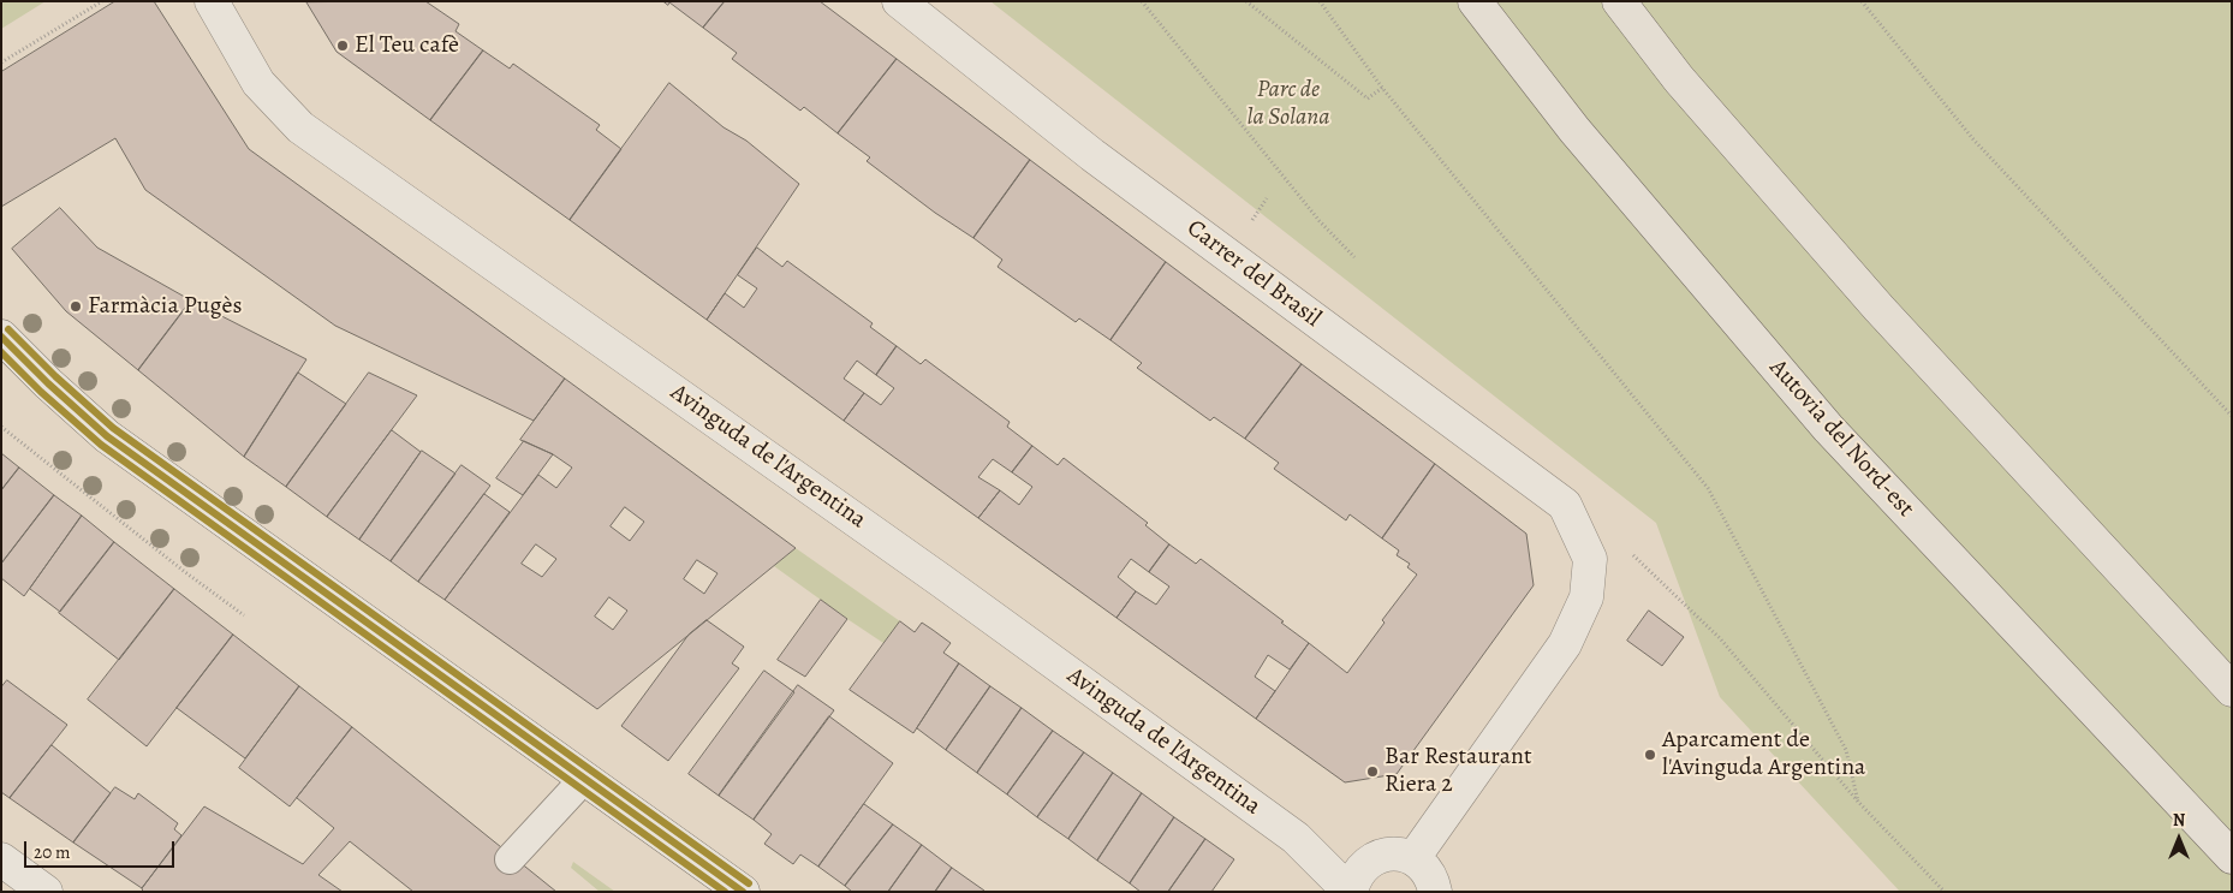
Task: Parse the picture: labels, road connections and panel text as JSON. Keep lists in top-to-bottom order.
{
  "streets": {
    "highway": ["Autovia del Nord-est"],
    "street": ["Carrer del Brasil", "Avinguda de l'Argentina"]
  },
  "parks": ["Parc de la Solana"],
  "places": [
    "El Teu cafè",
    "Farmàcia Pugès",
    "Aparcament de l'Avinguda Argentina",
    "Bar Restaurant Riera 2"
  ],
  "scale_bar": "20 m",
  "north": "top"
}
